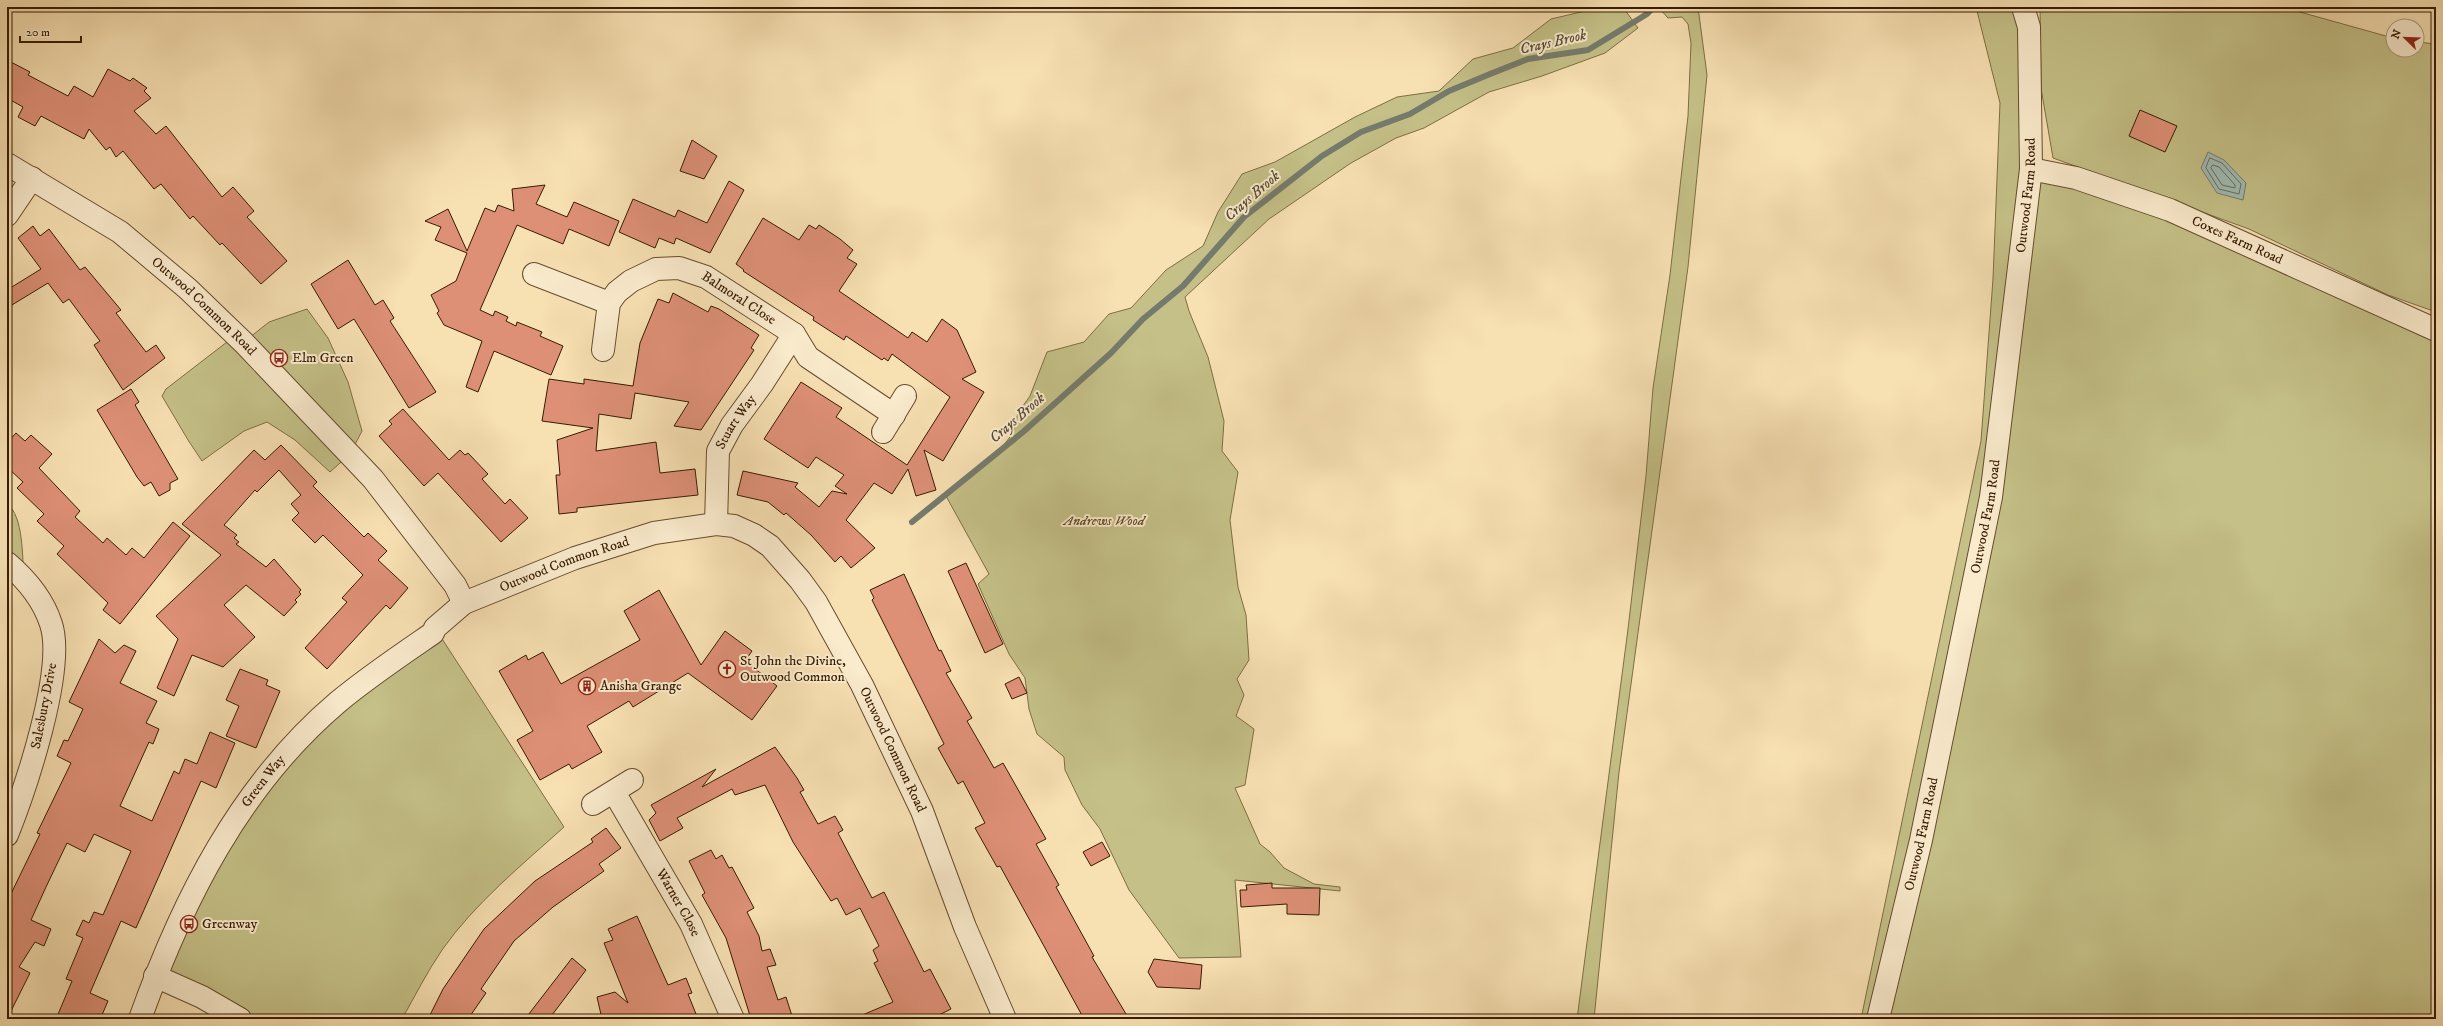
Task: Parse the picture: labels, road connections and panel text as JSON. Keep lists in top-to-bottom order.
{
  "streets": {
    "street": [
      "Outwood Farm Road",
      "Coxes Farm Road",
      "Balmoral Close",
      "Outwood Common Road",
      "Stuart Way",
      "Salesbury Drive",
      "Green Way",
      "Warner Close"
    ]
  },
  "crossings": [
    ["Outwood Farm Road", "Coxes Farm Road"],
    ["Balmoral Close", "Stuart Way"],
    ["Outwood Common Road", "Stuart Way"],
    ["Outwood Common Road", "Green Way"]
  ],
  "water": ["Crays Brook"],
  "parks": ["Andrews Wood"],
  "places": {
    "bus stop": ["Elm Green", "Greenway"],
    "church": ["St John the Divine, Outwood Common"],
    "building": ["Anisha Grange"]
  },
  "scale_bar": "20 m",
  "north": "top left"
}
